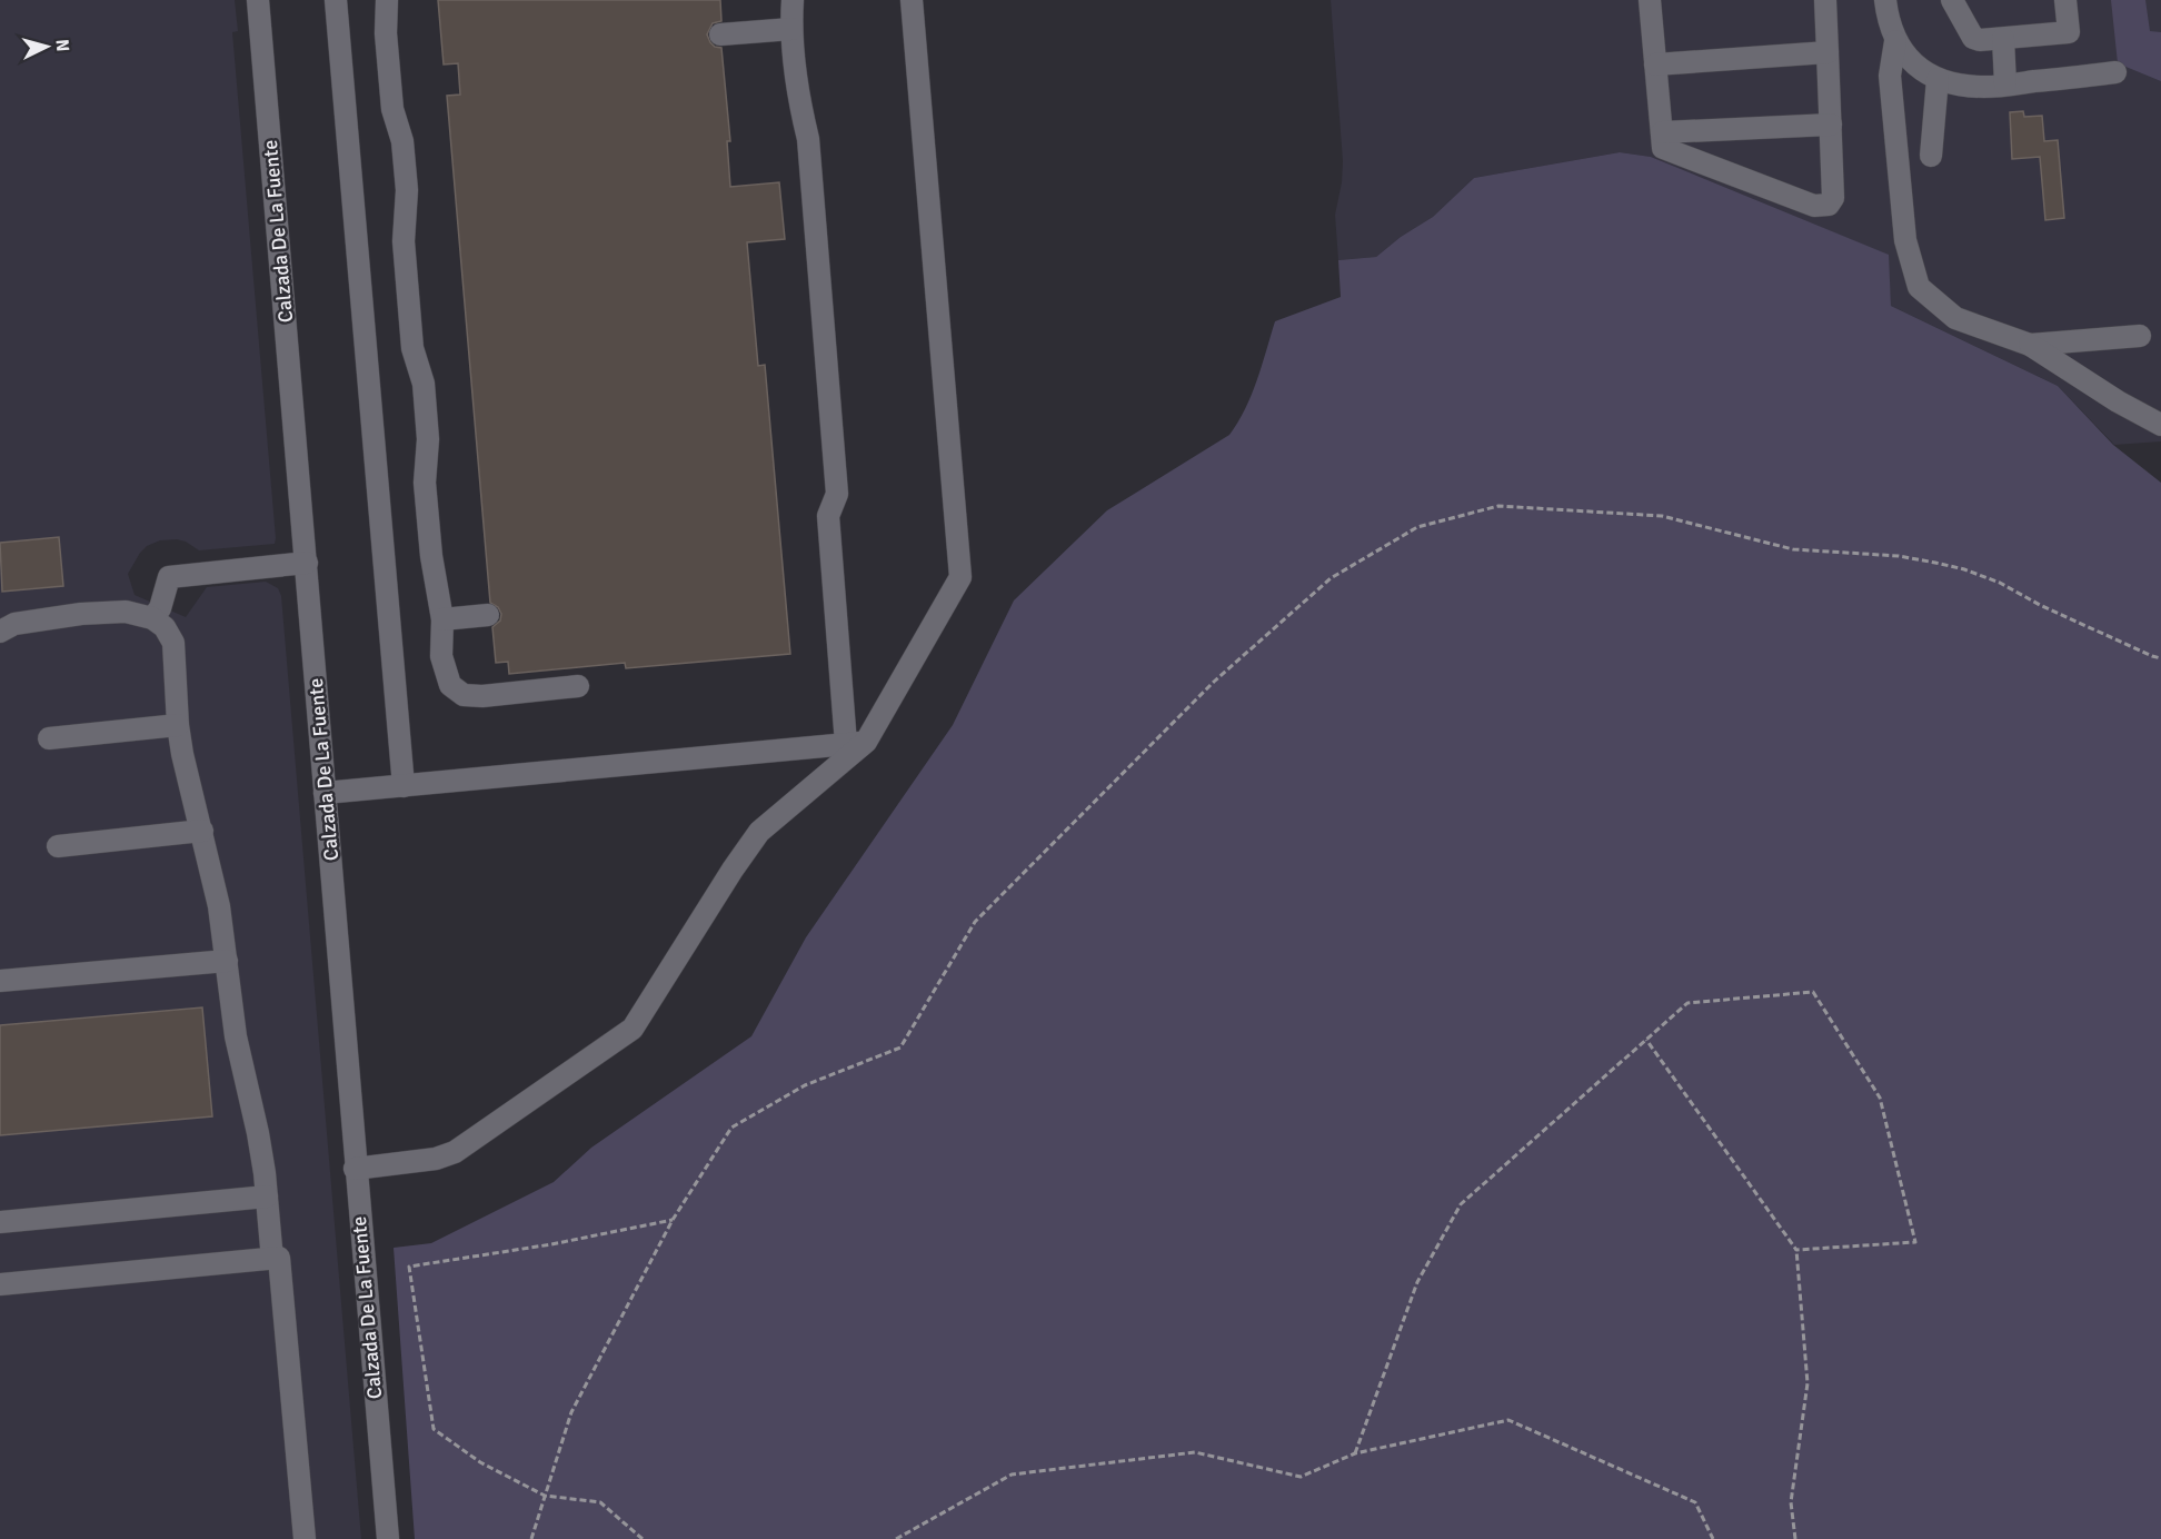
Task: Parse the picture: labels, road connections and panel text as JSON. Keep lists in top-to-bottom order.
{
  "streets": {
    "street": ["Calzada De La Fuente"]
  },
  "north": "right"
}
